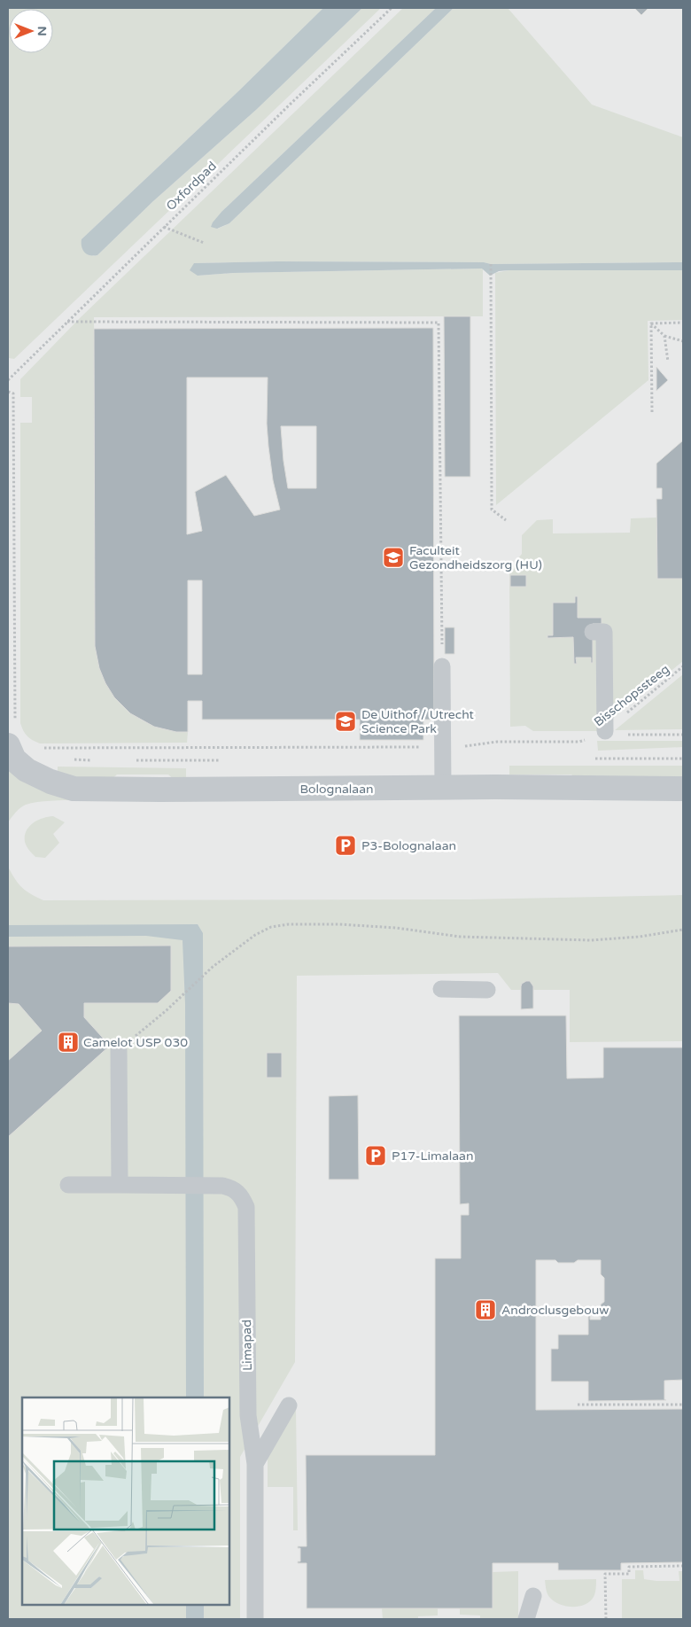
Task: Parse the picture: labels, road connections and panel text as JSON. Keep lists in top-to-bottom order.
{
  "streets": {
    "street": ["Bolognalaan"],
    "lane": ["Limapad"],
    "path": ["Oxfordpad", "Bisschopssteeg"]
  },
  "places": {
    "school or university": ["Faculteit Gezondheidszorg (HU)", "De Uithof / Utrecht Science Park"],
    "parking": ["P3-Bolognalaan", "P17-Limalaan"],
    "building": ["Camelot USP 030", "Androclusgebouw"]
  },
  "north": "right"
}
